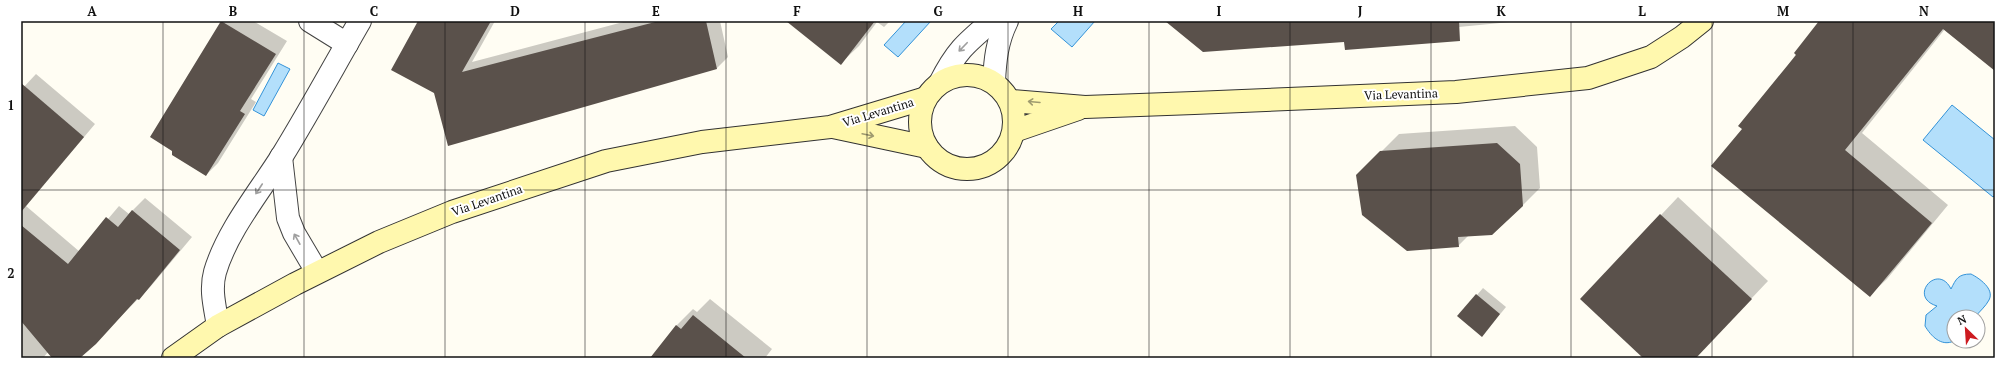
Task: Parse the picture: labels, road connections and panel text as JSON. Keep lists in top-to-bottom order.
{
  "streets": {
    "street": ["Via Levantina"]
  },
  "north": "top left",
  "grid": {
    "columns": [
      "A",
      "B",
      "C",
      "D",
      "E",
      "F",
      "G",
      "H",
      "I",
      "J",
      "K",
      "L",
      "M",
      "N"
    ],
    "rows": ["1", "2"]
  }
}
